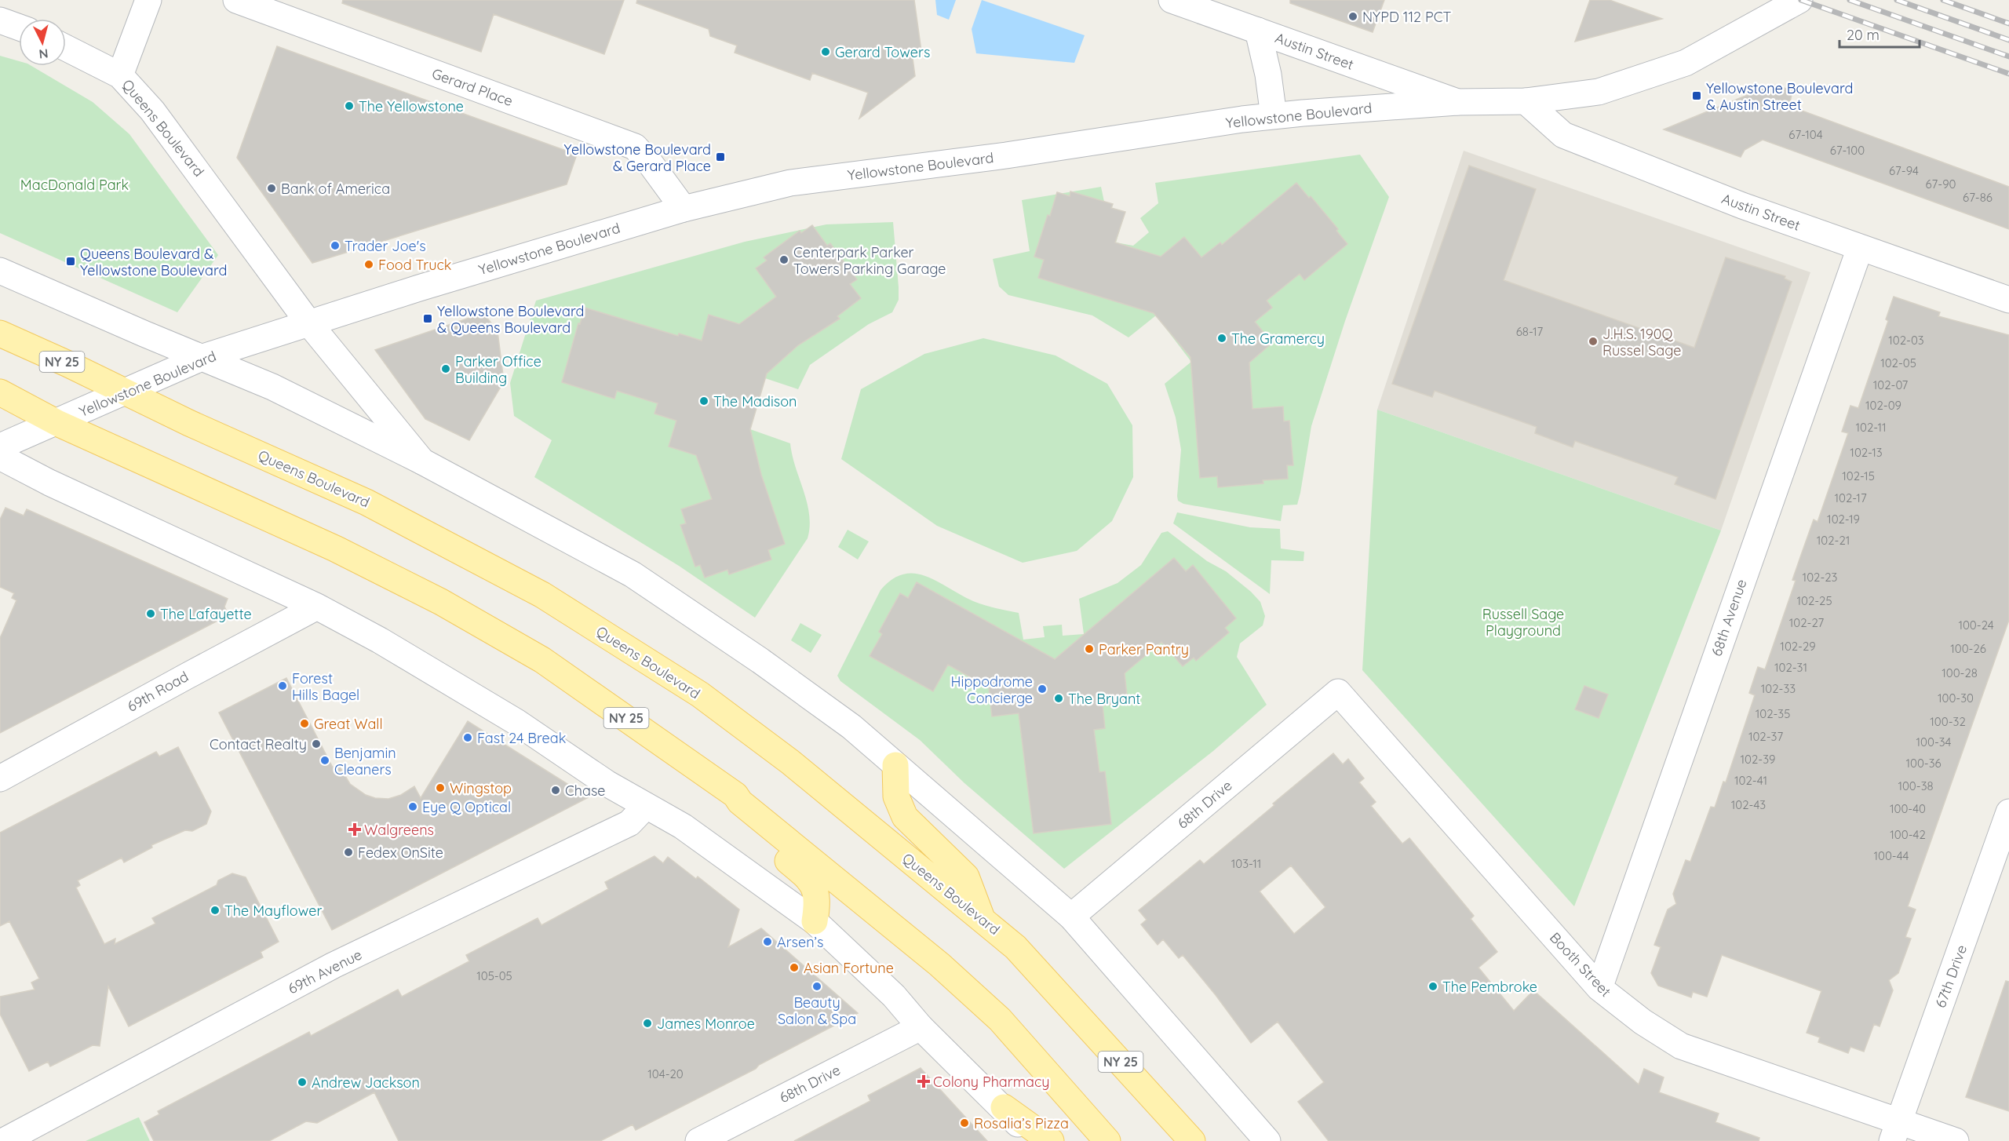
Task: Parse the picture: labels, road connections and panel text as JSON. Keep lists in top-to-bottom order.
{
  "streets": {
    "main road": ["Queens Boulevard", "NY 25"],
    "street": [
      "Austin Street",
      "Gerard Place",
      "Yellowstone Boulevard",
      "68th Avenue",
      "69th Road",
      "68th Drive",
      "Booth Street",
      "69th Avenue",
      "67th Drive"
    ]
  },
  "crossings": [
    ["Austin Street", "Yellowstone Boulevard"],
    ["Austin Street", "68th Avenue"],
    ["Gerard Place", "Yellowstone Boulevard"],
    ["Yellowstone Boulevard", "Queens Boulevard"],
    ["Yellowstone Boulevard", "NY 25"],
    ["Queens Boulevard", "68th Drive"],
    ["68th Avenue", "Booth Street"],
    ["68th Drive", "Booth Street"],
    ["Booth Street", "67th Drive"]
  ],
  "parks": ["MacDonald Park", "Russell Sage Playground"],
  "places": {
    "other": [
      "NYPD 112 PCT",
      "Gerard Towers",
      "The Yellowstone",
      "Bank of America",
      "Trader Joe's",
      "Centerpark Parker Towers Parking Garage",
      "Food Truck",
      "The Gramercy",
      "J.H.S. 190Q Russel Sage",
      "Parker Office Building",
      "The Madison",
      "The Lafayette",
      "Parker Pantry",
      "Forest Hills Bagel",
      "Hippodrome Concierge",
      "The Bryant",
      "Great Wall",
      "Fast 24 Break",
      "Contact Realty",
      "Benjamin Cleaners",
      "Wingstop",
      "Chase",
      "Eye Q Optical",
      "Fedex OnSite",
      "The Mayflower",
      "Arsen’s",
      "Asian Fortune",
      "Beauty Salon & Spa",
      "The Pembroke",
      "James Monroe",
      "Andrew Jackson",
      "Rosalia’s Pizza"
    ],
    "transit": [
      "Yellowstone Boulevard & Austin Street",
      "Yellowstone Boulevard & Gerard Place",
      "Queens Boulevard & Yellowstone Boulevard",
      "Yellowstone Boulevard & Queens Boulevard"
    ],
    "health": ["Walgreens", "Colony Pharmacy"]
  },
  "house_numbers": [
    "67-104",
    "67-100",
    "67-94",
    "67-90",
    "67-86",
    "68-17",
    "102-03",
    "102-05",
    "102-07",
    "102-09",
    "102-11",
    "102-13",
    "102-15",
    "102-17",
    "102-19",
    "102-21",
    "102-23",
    "102-25",
    "102-27",
    "100-24",
    "102-29",
    "100-26",
    "102-31",
    "100-28",
    "102-33",
    "100-30",
    "102-35",
    "100-32",
    "102-37",
    "100-34",
    "102-39",
    "100-36",
    "102-41",
    "100-38",
    "102-43",
    "100-40",
    "100-42",
    "100-44",
    "103-11",
    "105-05",
    "104-20"
  ],
  "scale_bar": "20 m",
  "north": "bottom"
}
